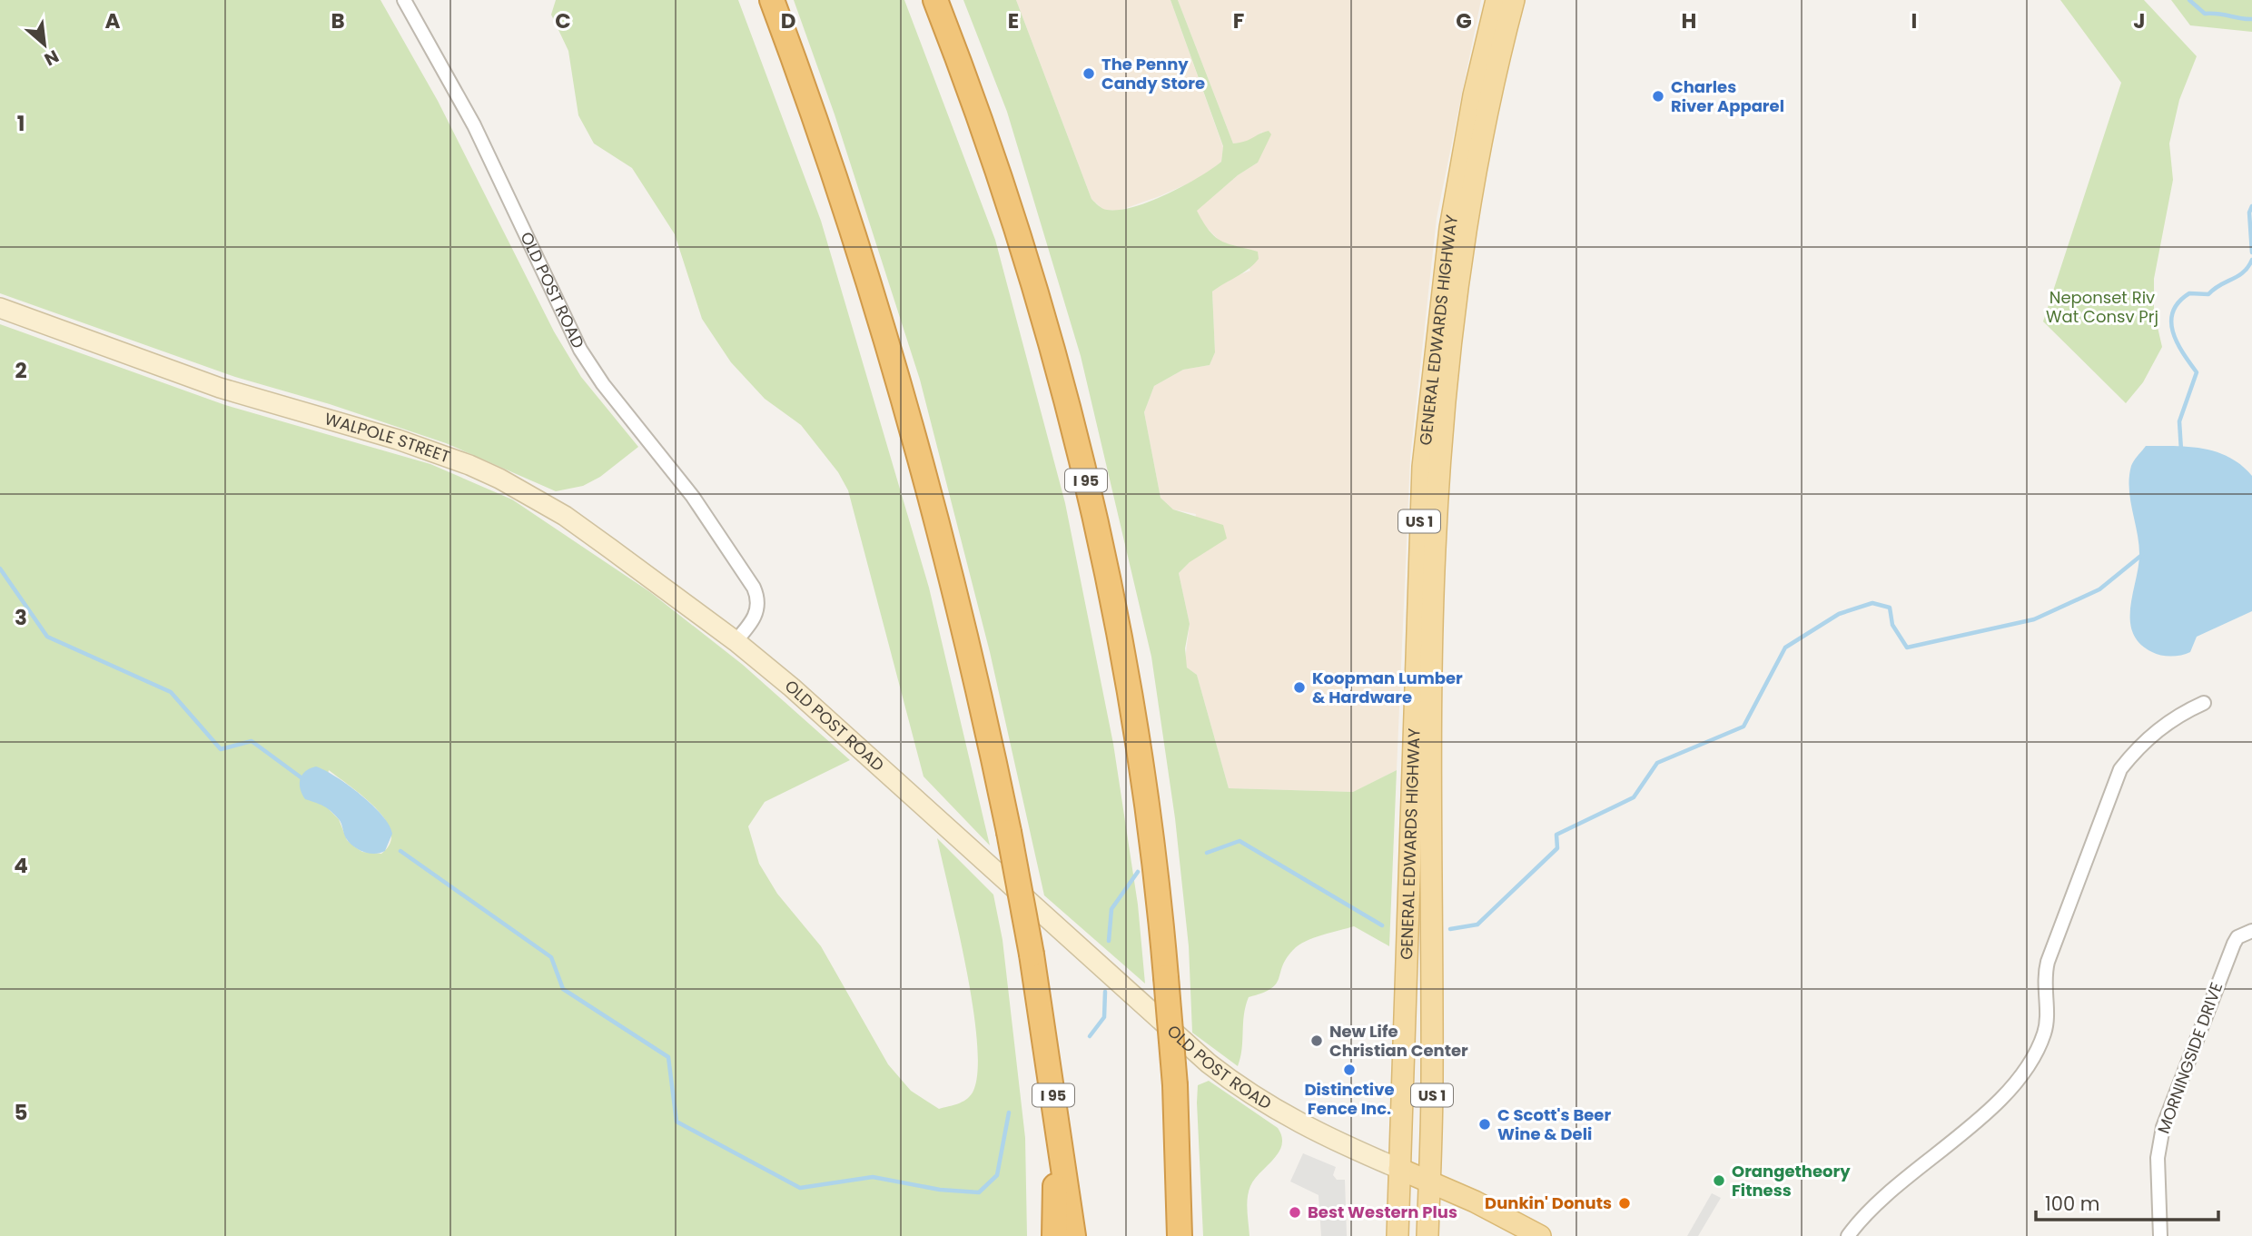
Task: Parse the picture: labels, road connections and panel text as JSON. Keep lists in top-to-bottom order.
{
  "streets": {
    "highway": ["I 95"],
    "main road": [
      "OLD POST ROAD",
      "GENERAL EDWARDS HIGHWAY",
      "WALPOLE STREET",
      "US 1"
    ],
    "street": ["MORNINGSIDE DRIVE"]
  },
  "crossings": [
    ["OLD POST ROAD", "GENERAL EDWARDS HIGHWAY"],
    ["OLD POST ROAD", "WALPOLE STREET"]
  ],
  "parks": ["Neponset Riv Wat Consv Prj"],
  "places": [
    "The Penny Candy Store",
    "Charles River Apparel",
    "Koopman Lumber & Hardware",
    "New Life Christian Center",
    "Distinctive Fence Inc.",
    "C Scott's Beer Wine & Deli",
    "Orangetheory Fitness",
    "Dunkin' Donuts",
    "Best Western Plus"
  ],
  "scale_bar": "100 m",
  "north": "bottom right",
  "grid": {
    "columns": [
      "A",
      "B",
      "C",
      "D",
      "E",
      "F",
      "G",
      "H",
      "I",
      "J"
    ],
    "rows": [
      "1",
      "2",
      "3",
      "4",
      "5"
    ]
  }
}
